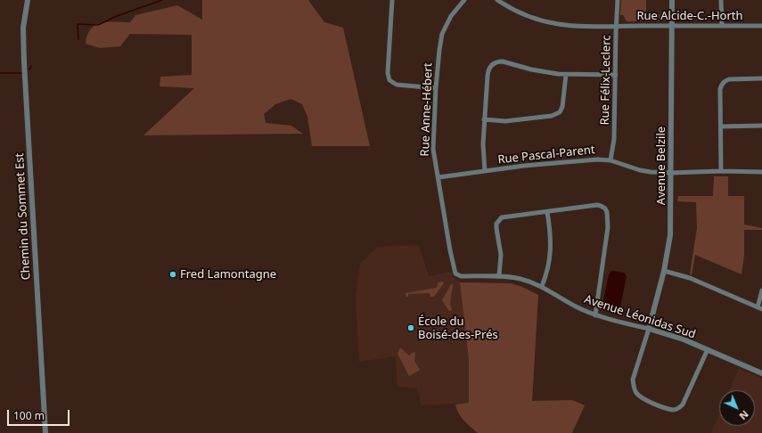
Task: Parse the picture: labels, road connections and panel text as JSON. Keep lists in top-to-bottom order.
{
  "streets": {
    "street": [
      "Rue Alcide-C.-Horth",
      "Rue Félix-Leclerc",
      "Rue Anne-Hébert",
      "Rue Pascal-Parent",
      "Avenue Belzile",
      "Chemin du Sommet Est",
      "Avenue Léonidas Sud"
    ]
  },
  "crossings": [
    ["Rue Alcide-C.-Horth", "Rue Félix-Leclerc"],
    ["Rue Alcide-C.-Horth", "Avenue Belzile"],
    ["Rue Félix-Leclerc", "Rue Pascal-Parent"],
    ["Rue Anne-Hébert", "Rue Pascal-Parent"],
    ["Rue Anne-Hébert", "Avenue Léonidas Sud"],
    ["Rue Pascal-Parent", "Avenue Belzile"],
    ["Avenue Belzile", "Avenue Léonidas Sud"]
  ],
  "places": ["Fred Lamontagne", "École du Boisé-des-Prés"],
  "scale_bar": "100 m",
  "north": "bottom right"
}
